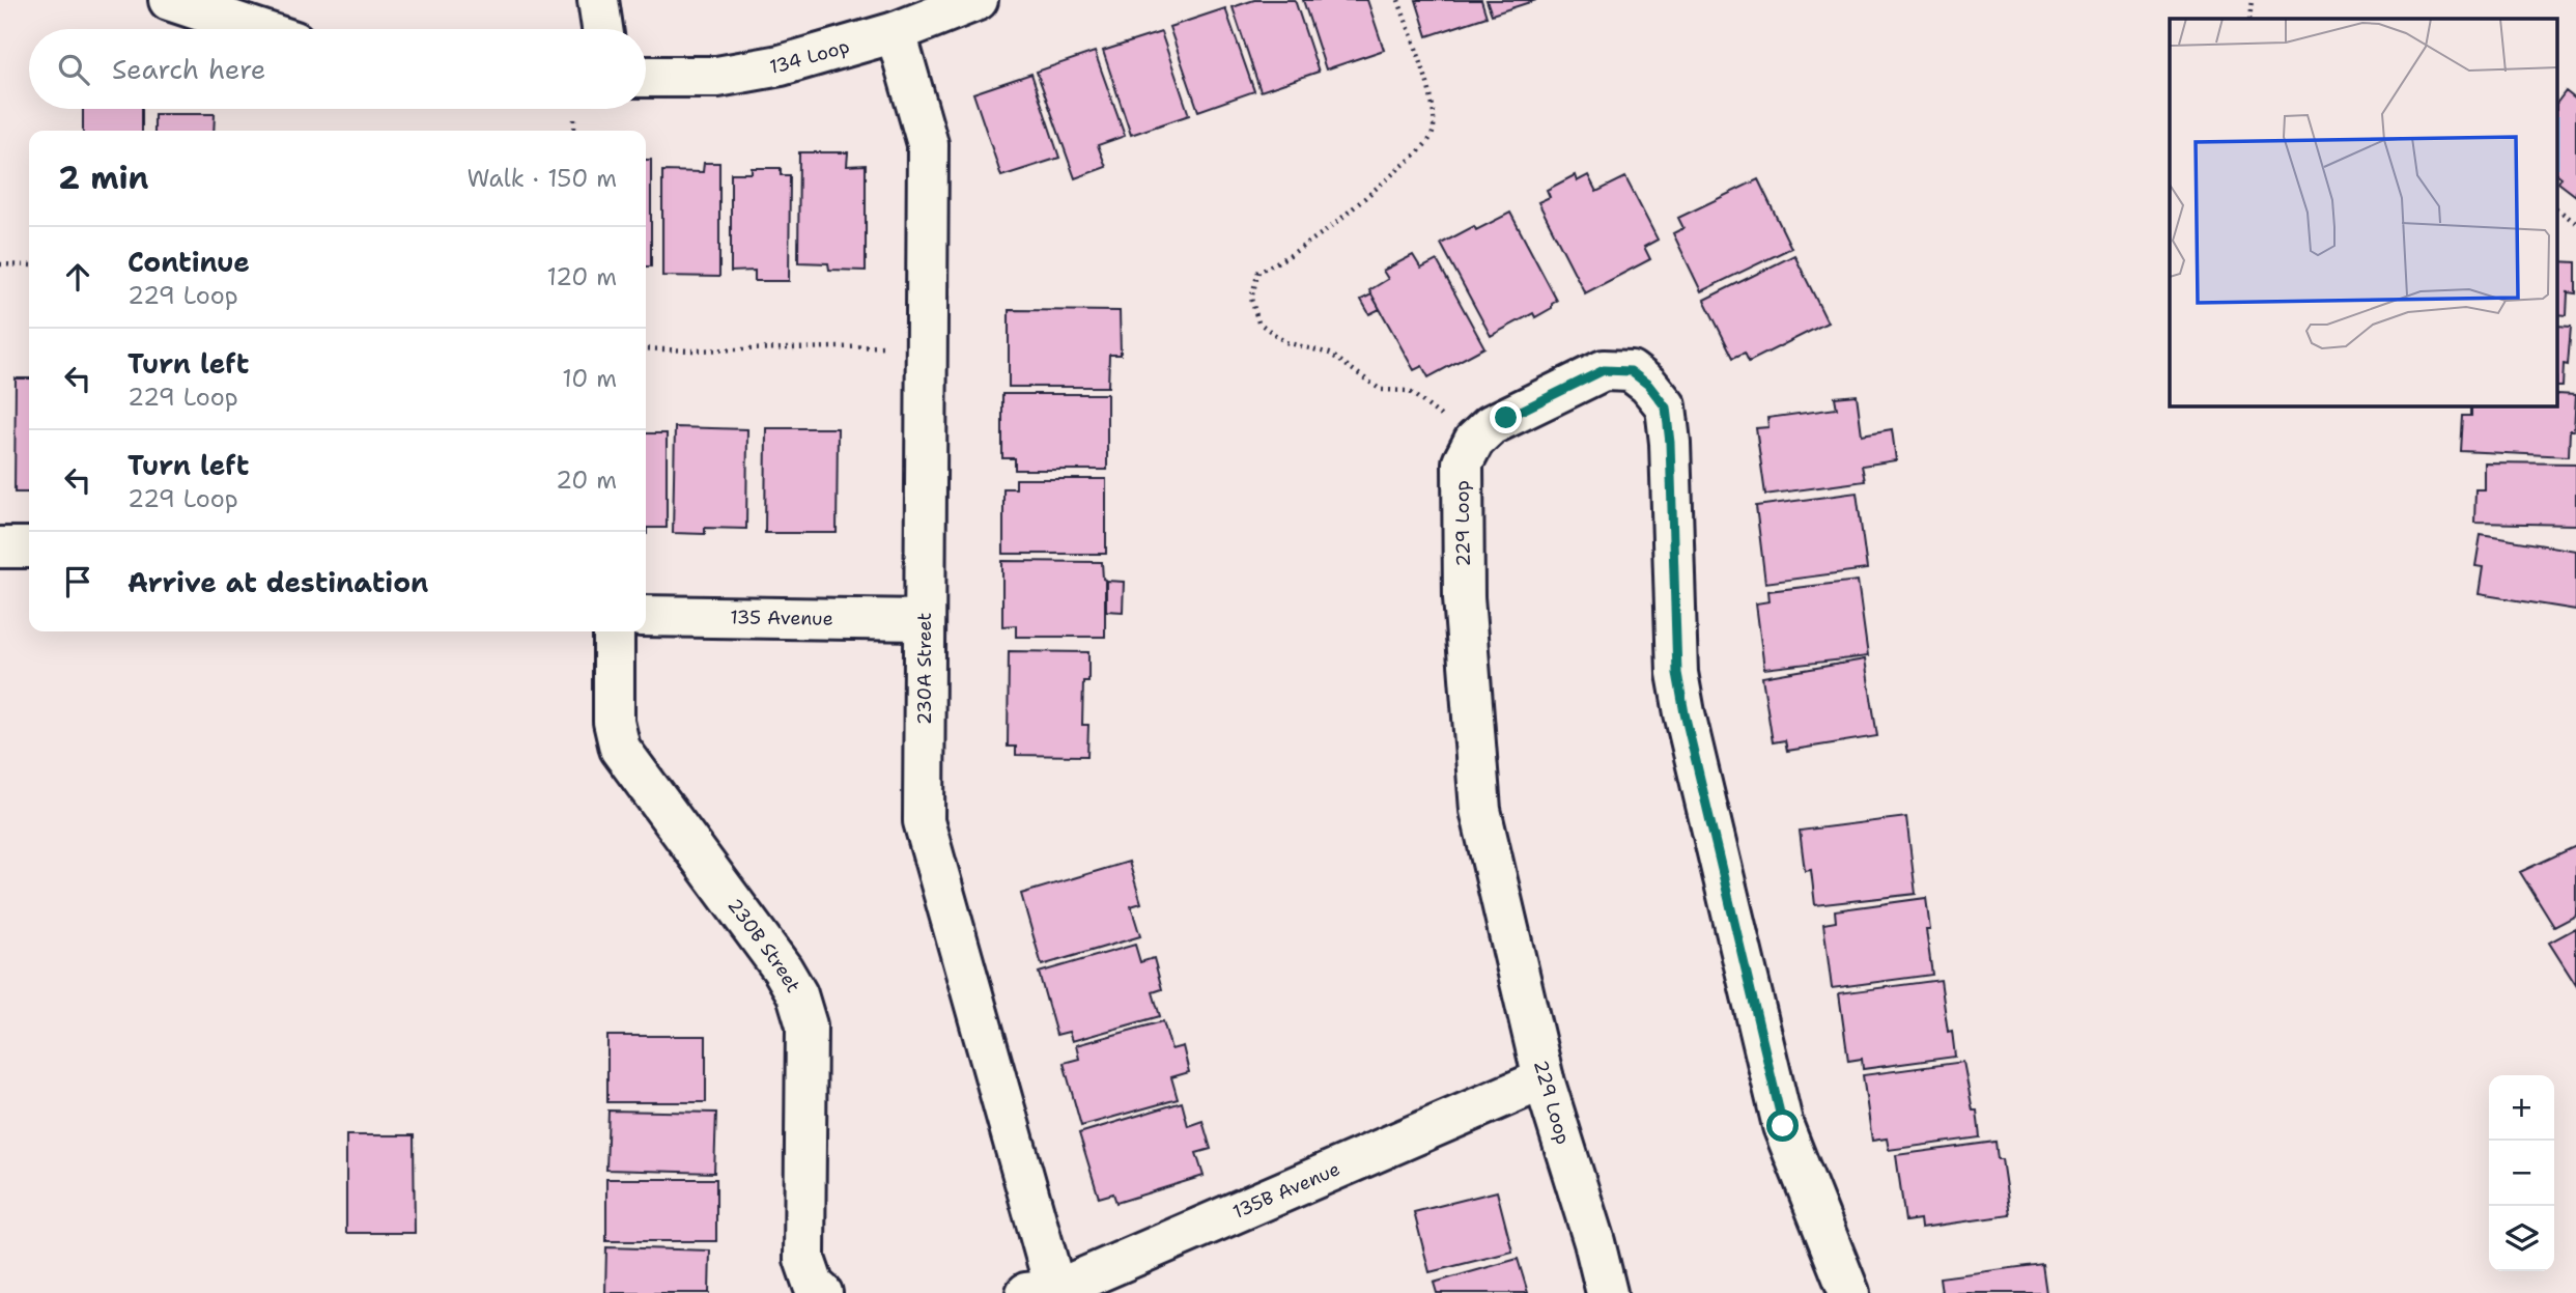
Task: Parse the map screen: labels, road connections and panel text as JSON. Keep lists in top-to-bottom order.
{
  "streets": {
    "street": [
      "134 Loop",
      "229 Loop",
      "135 Avenue",
      "230A Street",
      "230B Street",
      "135B Avenue"
    ]
  },
  "crossings": [
    ["134 Loop", "230A Street"],
    ["229 Loop", "135B Avenue"],
    ["135 Avenue", "230A Street"],
    ["230A Street", "135B Avenue"]
  ],
  "page": {
    "search": "Search here",
    "heading": ["2 min", "Walk · 150 m"],
    "list": [
      ["Continue", "229 Loop", "120 m"],
      ["Turn left", "229 Loop", "10 m"],
      ["Turn left", "229 Loop", "20 m"],
      "Arrive at destination"
    ],
    "map_buttons": ["+", "−"]
  }
}
